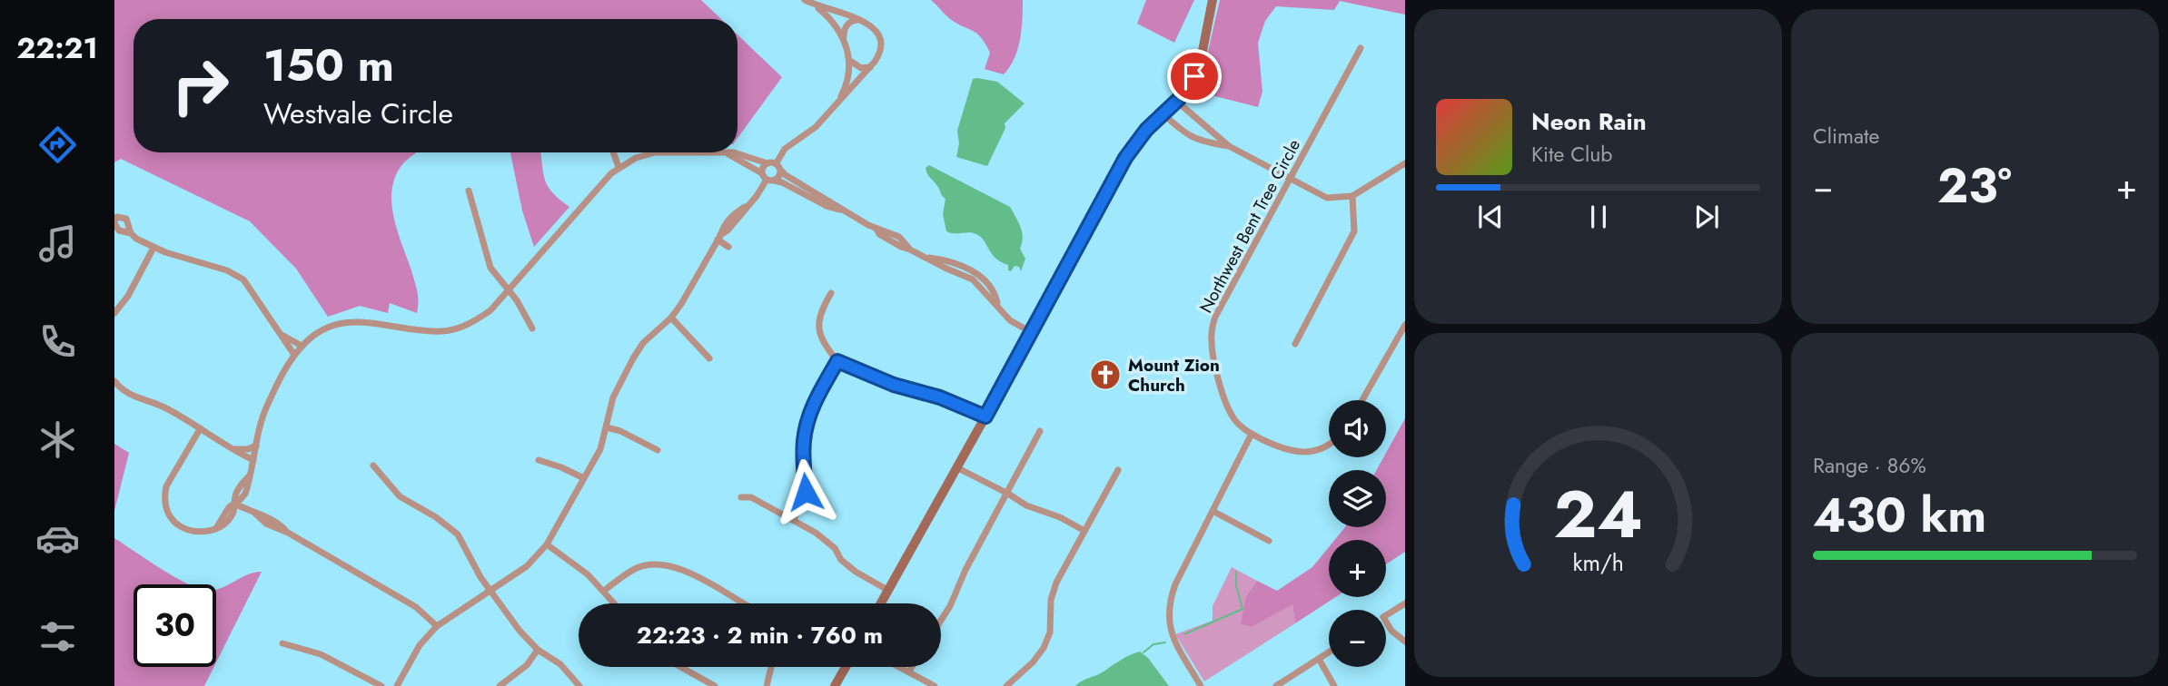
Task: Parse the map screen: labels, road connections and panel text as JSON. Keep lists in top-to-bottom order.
{
  "streets": {
    "street": ["Northwest Bent Tree Circle"]
  },
  "places": {
    "church": ["Mount Zion Church"]
  },
  "page": {
    "tabs": "22:21",
    "tile": [
      "Climate",
      ["Range · 86%", "430 km"]
    ],
    "turn": ["150 m", "Westvale Circle"],
    "song": ["Neon Rain", "Kite Club"],
    "heat": ["−", "23°", "+"],
    "map_buttons": ["+", "−"],
    "limit": "30",
    "trip": "22:23 · 2 min · 760 m",
    "gauge": ["24", "km/h"]
  }
}
